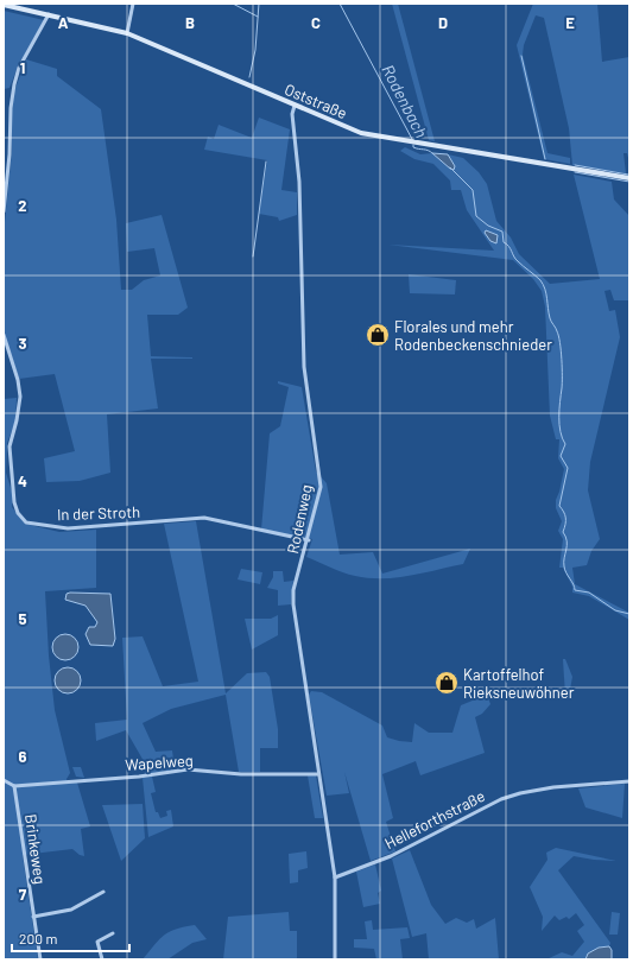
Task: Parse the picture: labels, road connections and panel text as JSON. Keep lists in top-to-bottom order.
{
  "streets": {
    "main road": ["Oststraße"],
    "street": [
      "In der Stroth",
      "Rodenweg",
      "Wapelweg",
      "Helleforthstraße",
      "Brinkeweg"
    ]
  },
  "crossings": [
    ["Oststraße", "Rodenweg"],
    ["In der Stroth", "Rodenweg"],
    ["Rodenweg", "Wapelweg"],
    ["Rodenweg", "Helleforthstraße"],
    ["Wapelweg", "Brinkeweg"]
  ],
  "water": ["Rodenbach"],
  "places": {
    "shop": ["Florales und mehr Rodenbeckenschnieder", "Kartoffelhof Rieksneuwöhner"]
  },
  "scale_bar": "200 m",
  "grid": {
    "columns": [
      "A",
      "B",
      "C",
      "D",
      "E"
    ],
    "rows": [
      "1",
      "2",
      "3",
      "4",
      "5",
      "6",
      "7"
    ]
  }
}
